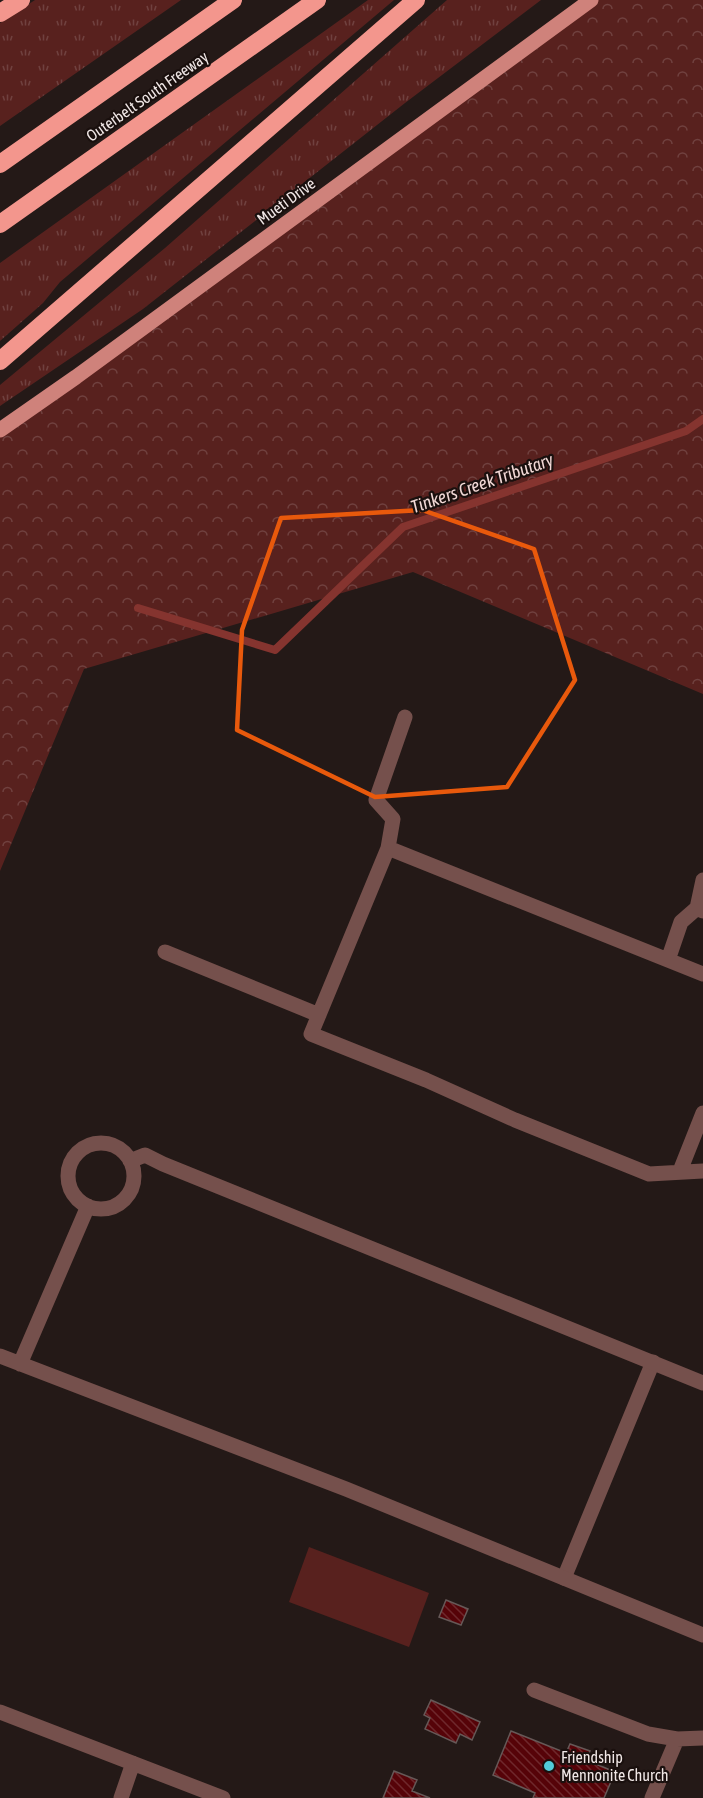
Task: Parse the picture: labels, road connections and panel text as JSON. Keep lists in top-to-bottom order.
{
  "streets": {
    "highway": ["Outerbelt South Freeway"],
    "main road": ["Mueti Drive"]
  },
  "water": ["Tinkers Creek Tributary"],
  "places": ["Friendship Mennonite Church"]
}
